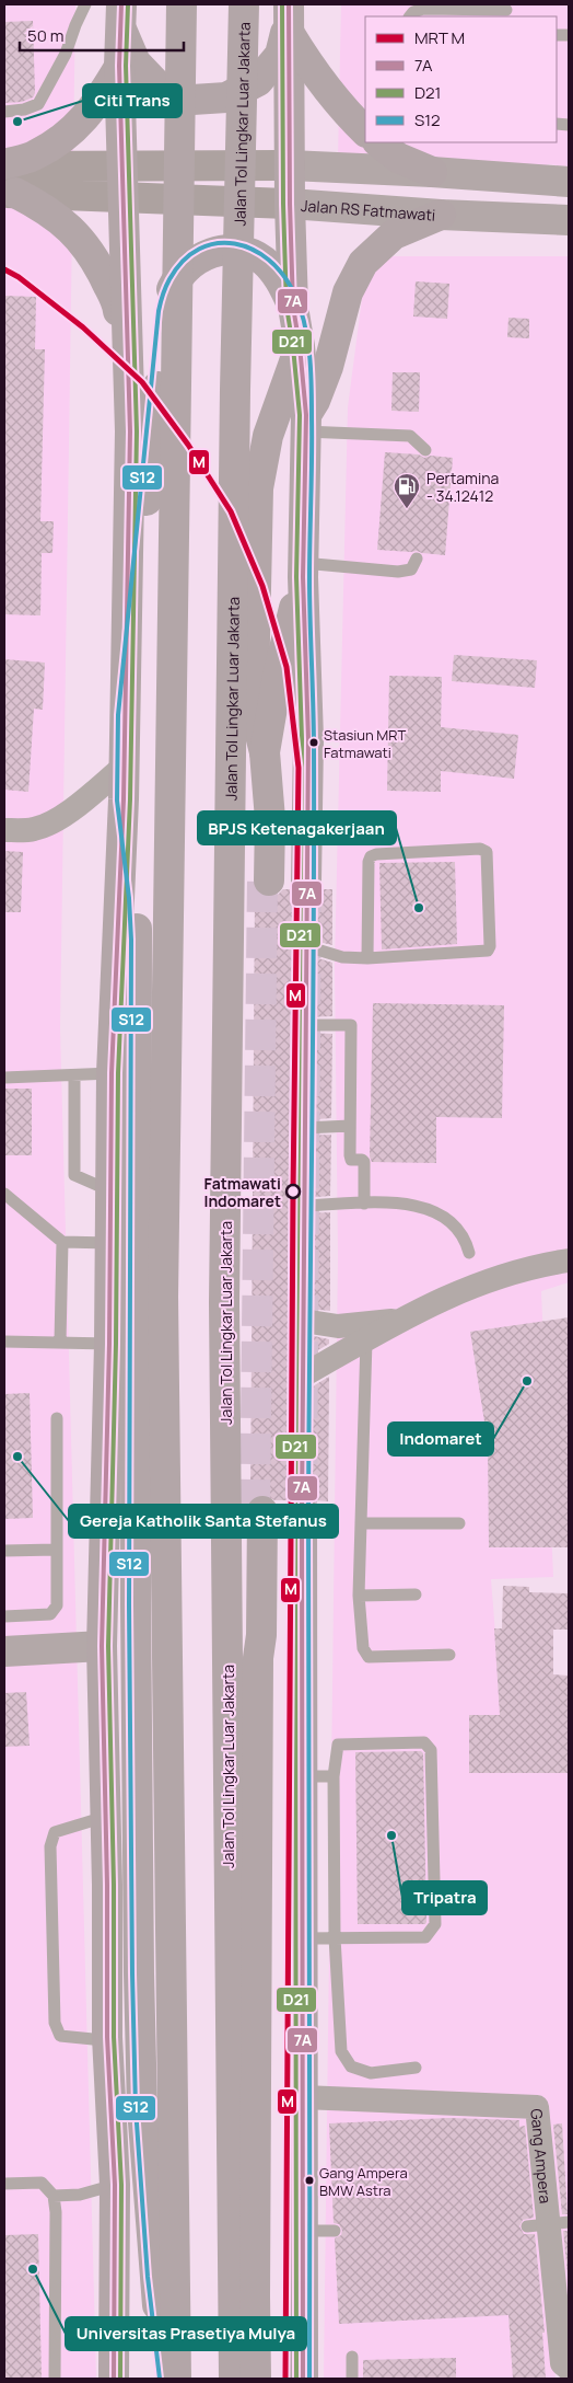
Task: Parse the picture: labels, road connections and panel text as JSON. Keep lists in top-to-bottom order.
{
  "streets": {
    "highway": ["Jalan Tol Lingkar Luar Jakarta"],
    "main road": ["Jalan RS Fatmawati"],
    "street": ["Gang Ampera"]
  },
  "places": {
    "other": [
      "Citi Trans",
      "Stasiun MRT Fatmawati",
      "BPJS Ketenagakerjaan",
      "Fatmawati Indomaret",
      "Indomaret",
      "Gereja Katholik Santa Stefanus",
      "Tripatra",
      "Gang Ampera BMW Astra",
      "Universitas Prasetiya Mulya"
    ],
    "fuel station": ["Pertamina - 34.12412"]
  },
  "lines": [
    "transit line 7A",
    "transit line D21",
    "transit line S12",
    "metro line M"
  ],
  "legend": [
    "MRT M",
    "7A",
    "D21",
    "S12"
  ],
  "scale_bar": "50 m"
}
